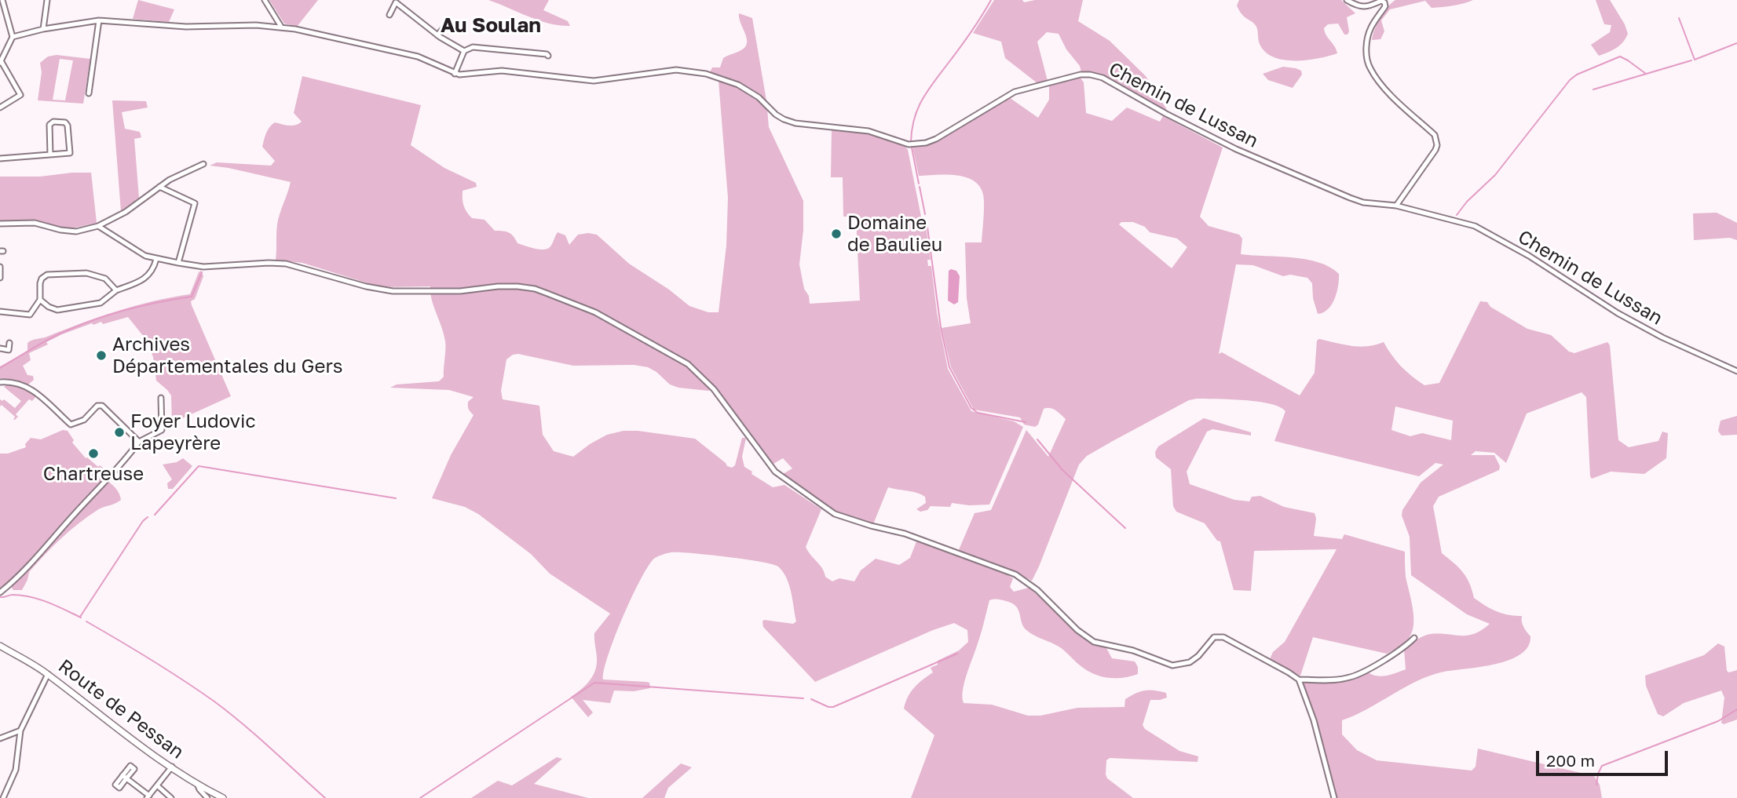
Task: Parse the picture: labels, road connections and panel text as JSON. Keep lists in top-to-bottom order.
{
  "streets": {
    "main road": ["Route de Pessan"],
    "street": ["Chemin de Lussan"]
  },
  "districts": ["Au Soulan"],
  "places": [
    "Domaine de Baulieu",
    "Archives Départementales du Gers",
    "Foyer Ludovic Lapeyrère",
    "Chartreuse"
  ],
  "scale_bar": "200 m"
}
